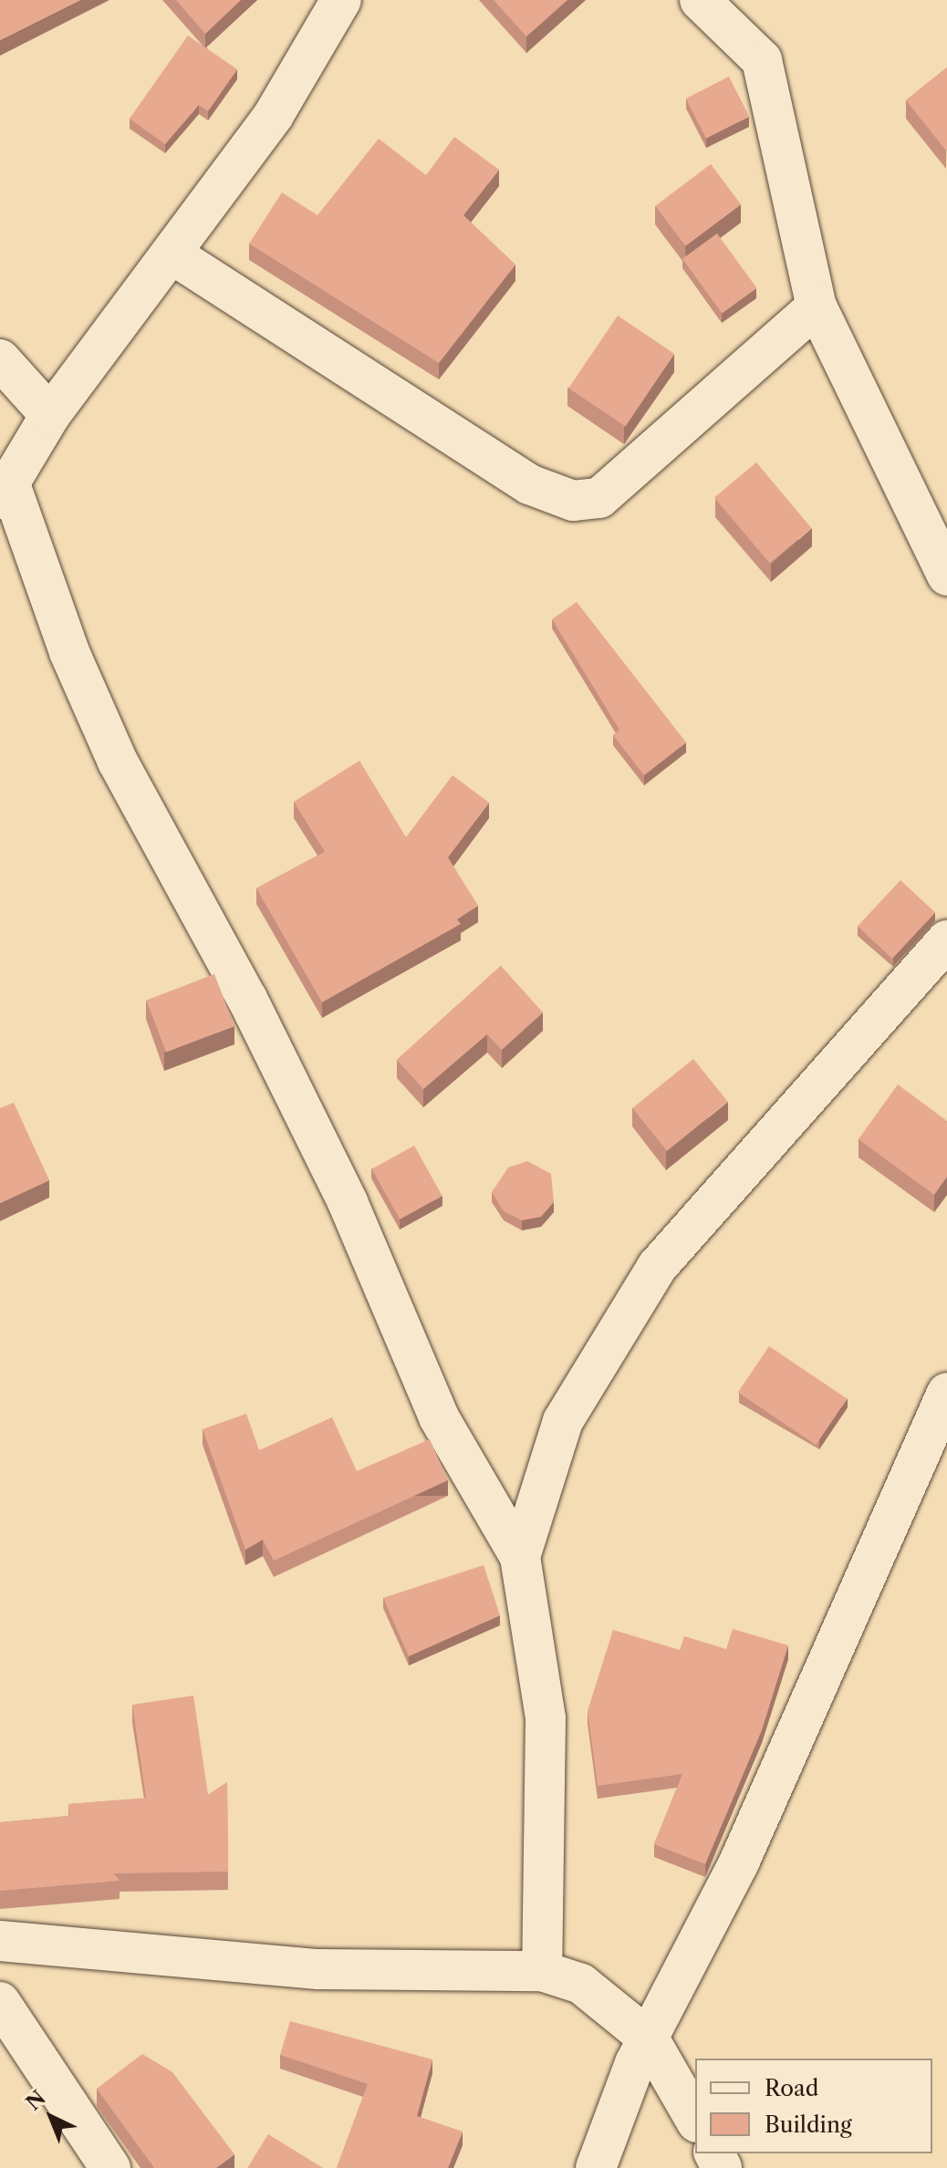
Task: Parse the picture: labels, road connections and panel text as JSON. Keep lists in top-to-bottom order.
{
  "legend": ["Road", "Building"],
  "north": "top left"
}
